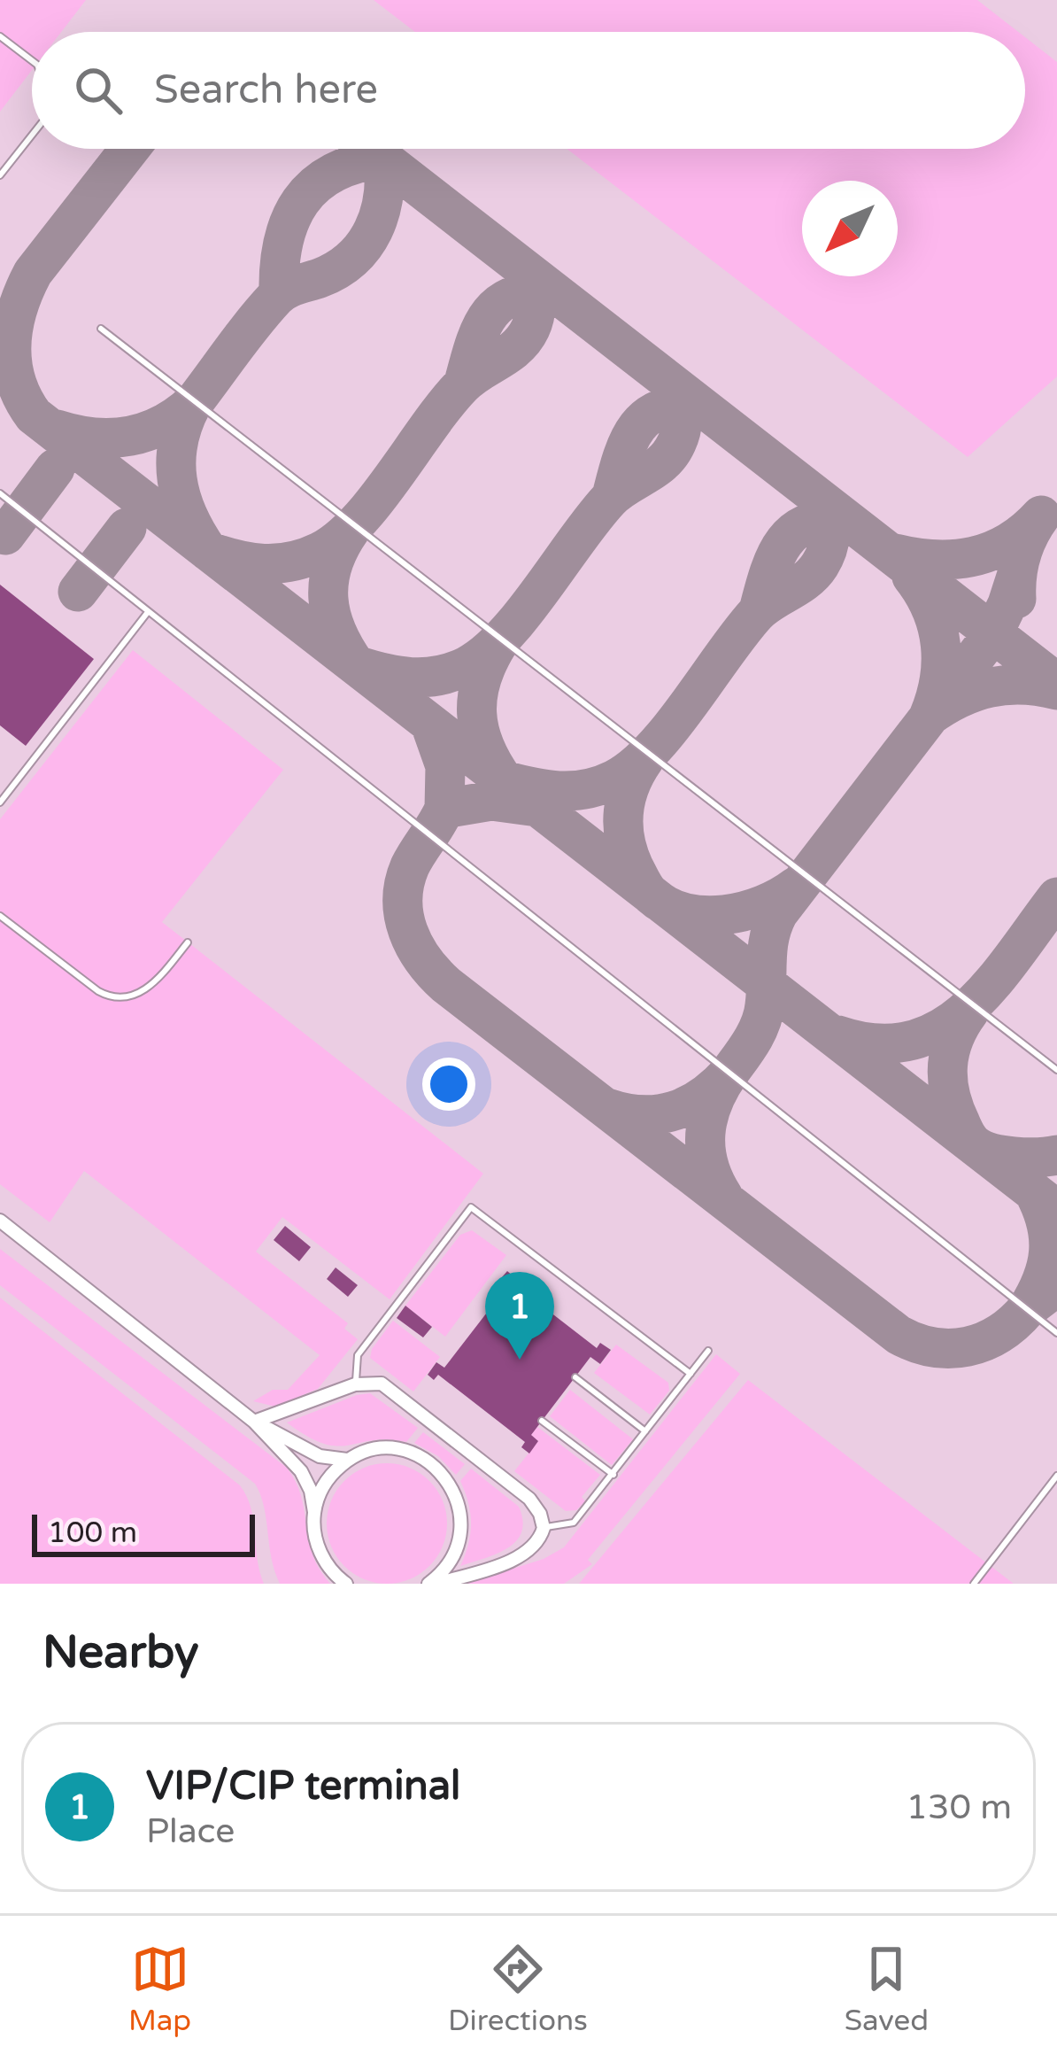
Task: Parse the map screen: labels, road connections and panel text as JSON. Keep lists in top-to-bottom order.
{
  "scale_bar": "100 m",
  "north": "bottom left",
  "page": {
    "search": "Search here",
    "pins": "1",
    "scale": "100 m",
    "heading": "Nearby",
    "list": [
      {
        "mark": "1",
        "name": "VIP/CIP terminal",
        "note": "Place",
        "value": "130 m"
      }
    ],
    "nav": ["Map", "Directions", "Saved"]
  }
}
